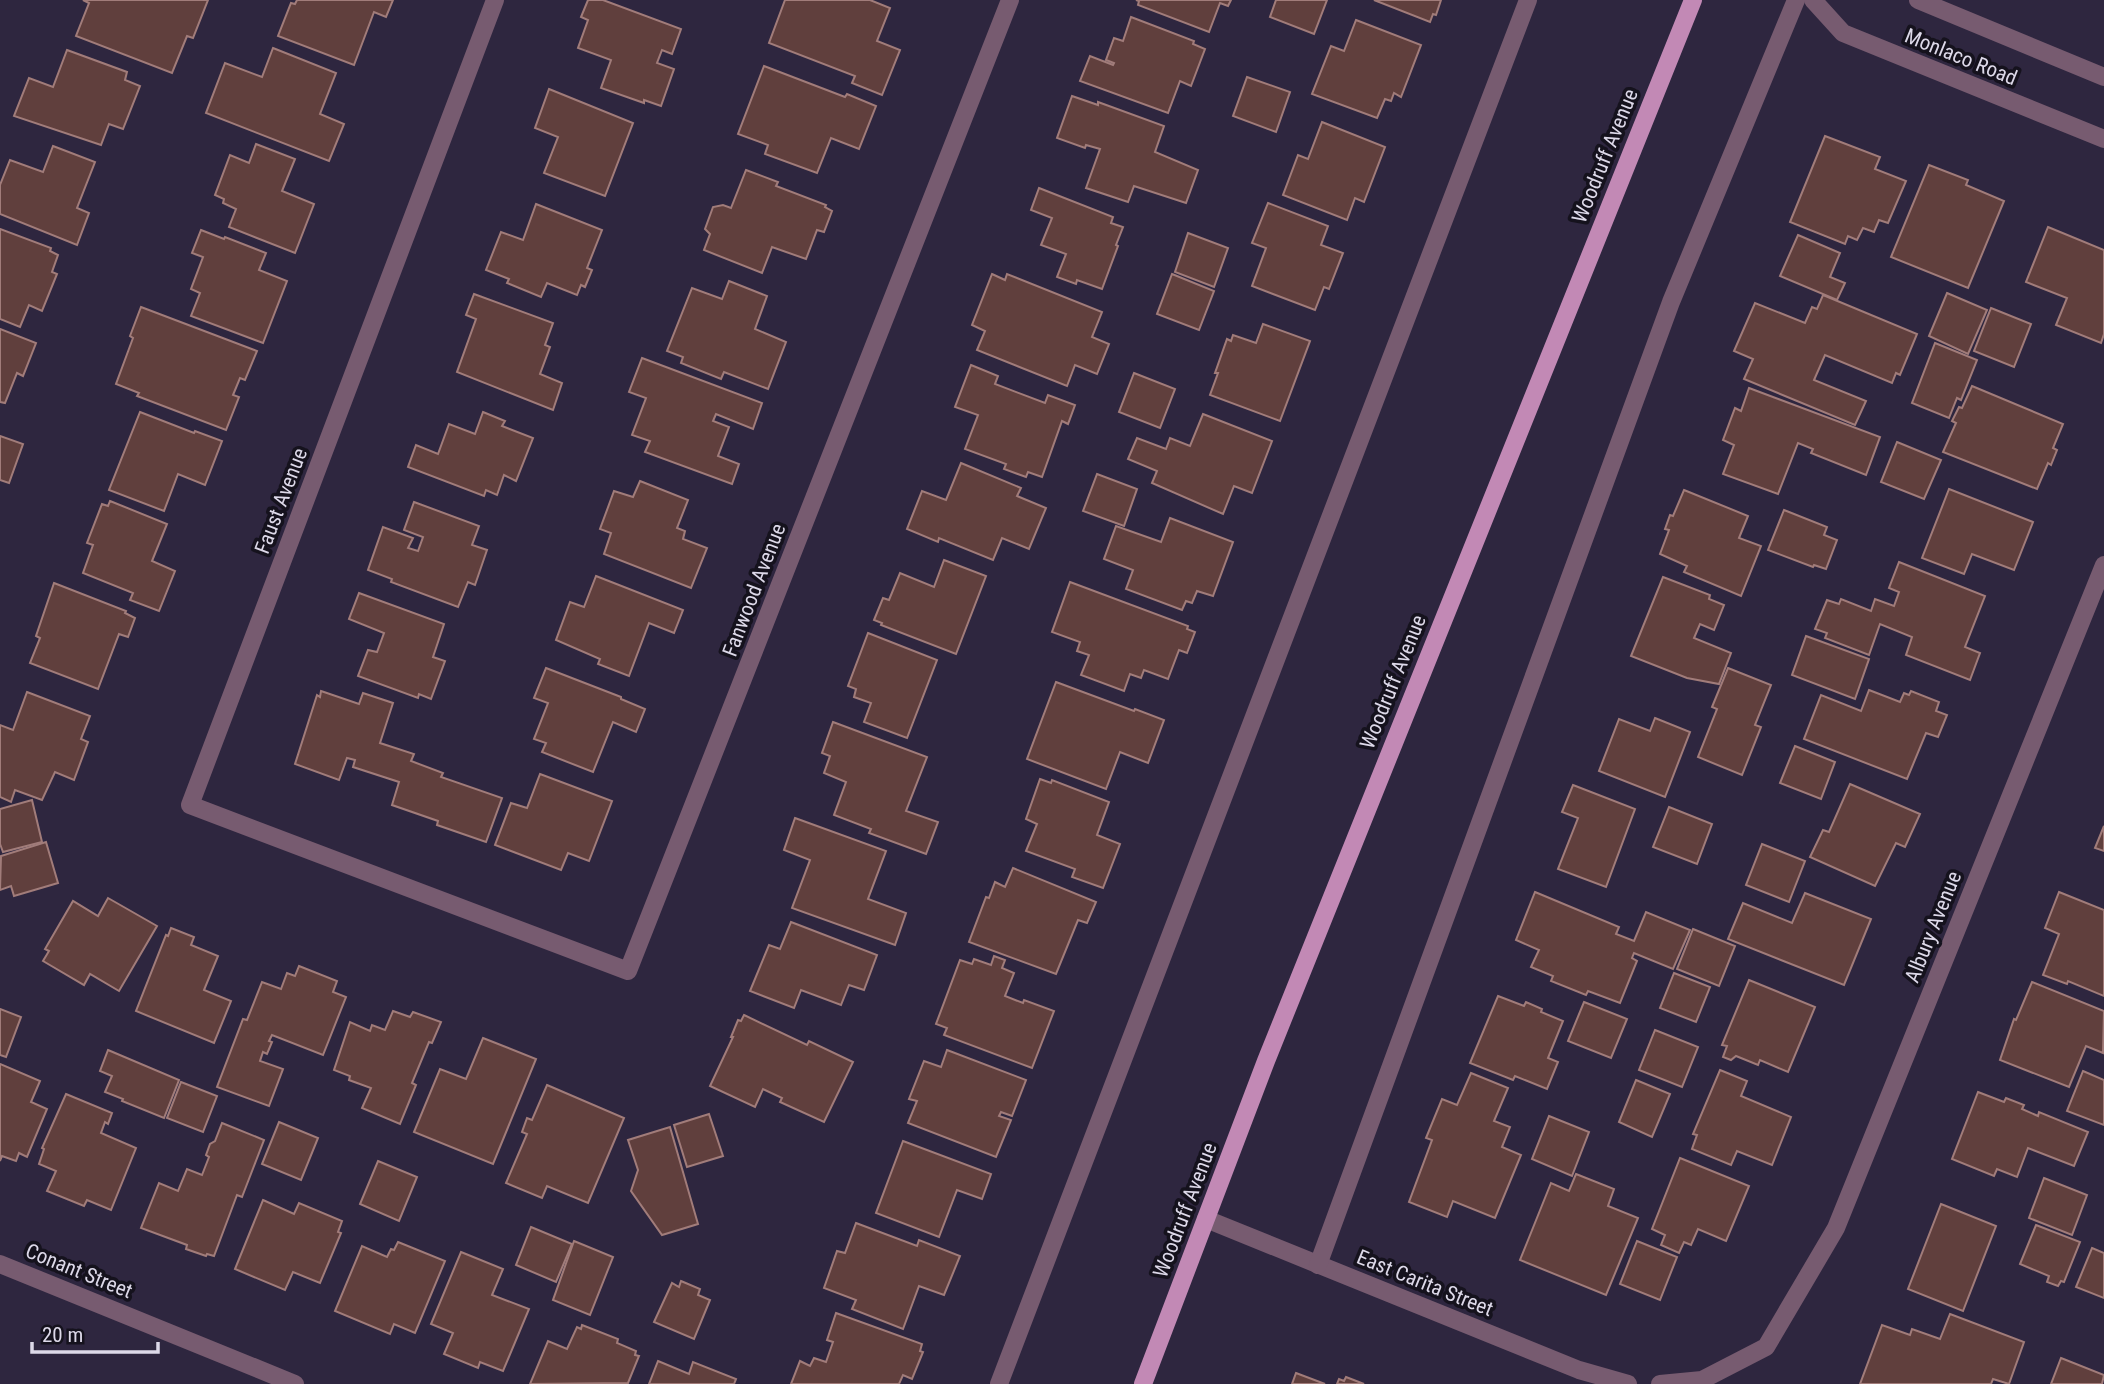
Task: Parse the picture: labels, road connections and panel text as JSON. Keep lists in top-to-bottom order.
{
  "streets": {
    "main road": ["Woodruff Avenue"],
    "street": [
      "Monlaco Road",
      "Faust Avenue",
      "Fanwood Avenue",
      "Albury Avenue",
      "Conant Street",
      "East Carita Street"
    ]
  },
  "crossings": [
    ["Woodruff Avenue", "East Carita Street"],
    ["Faust Avenue", "Fanwood Avenue"]
  ],
  "scale_bar": "20 m"
}
